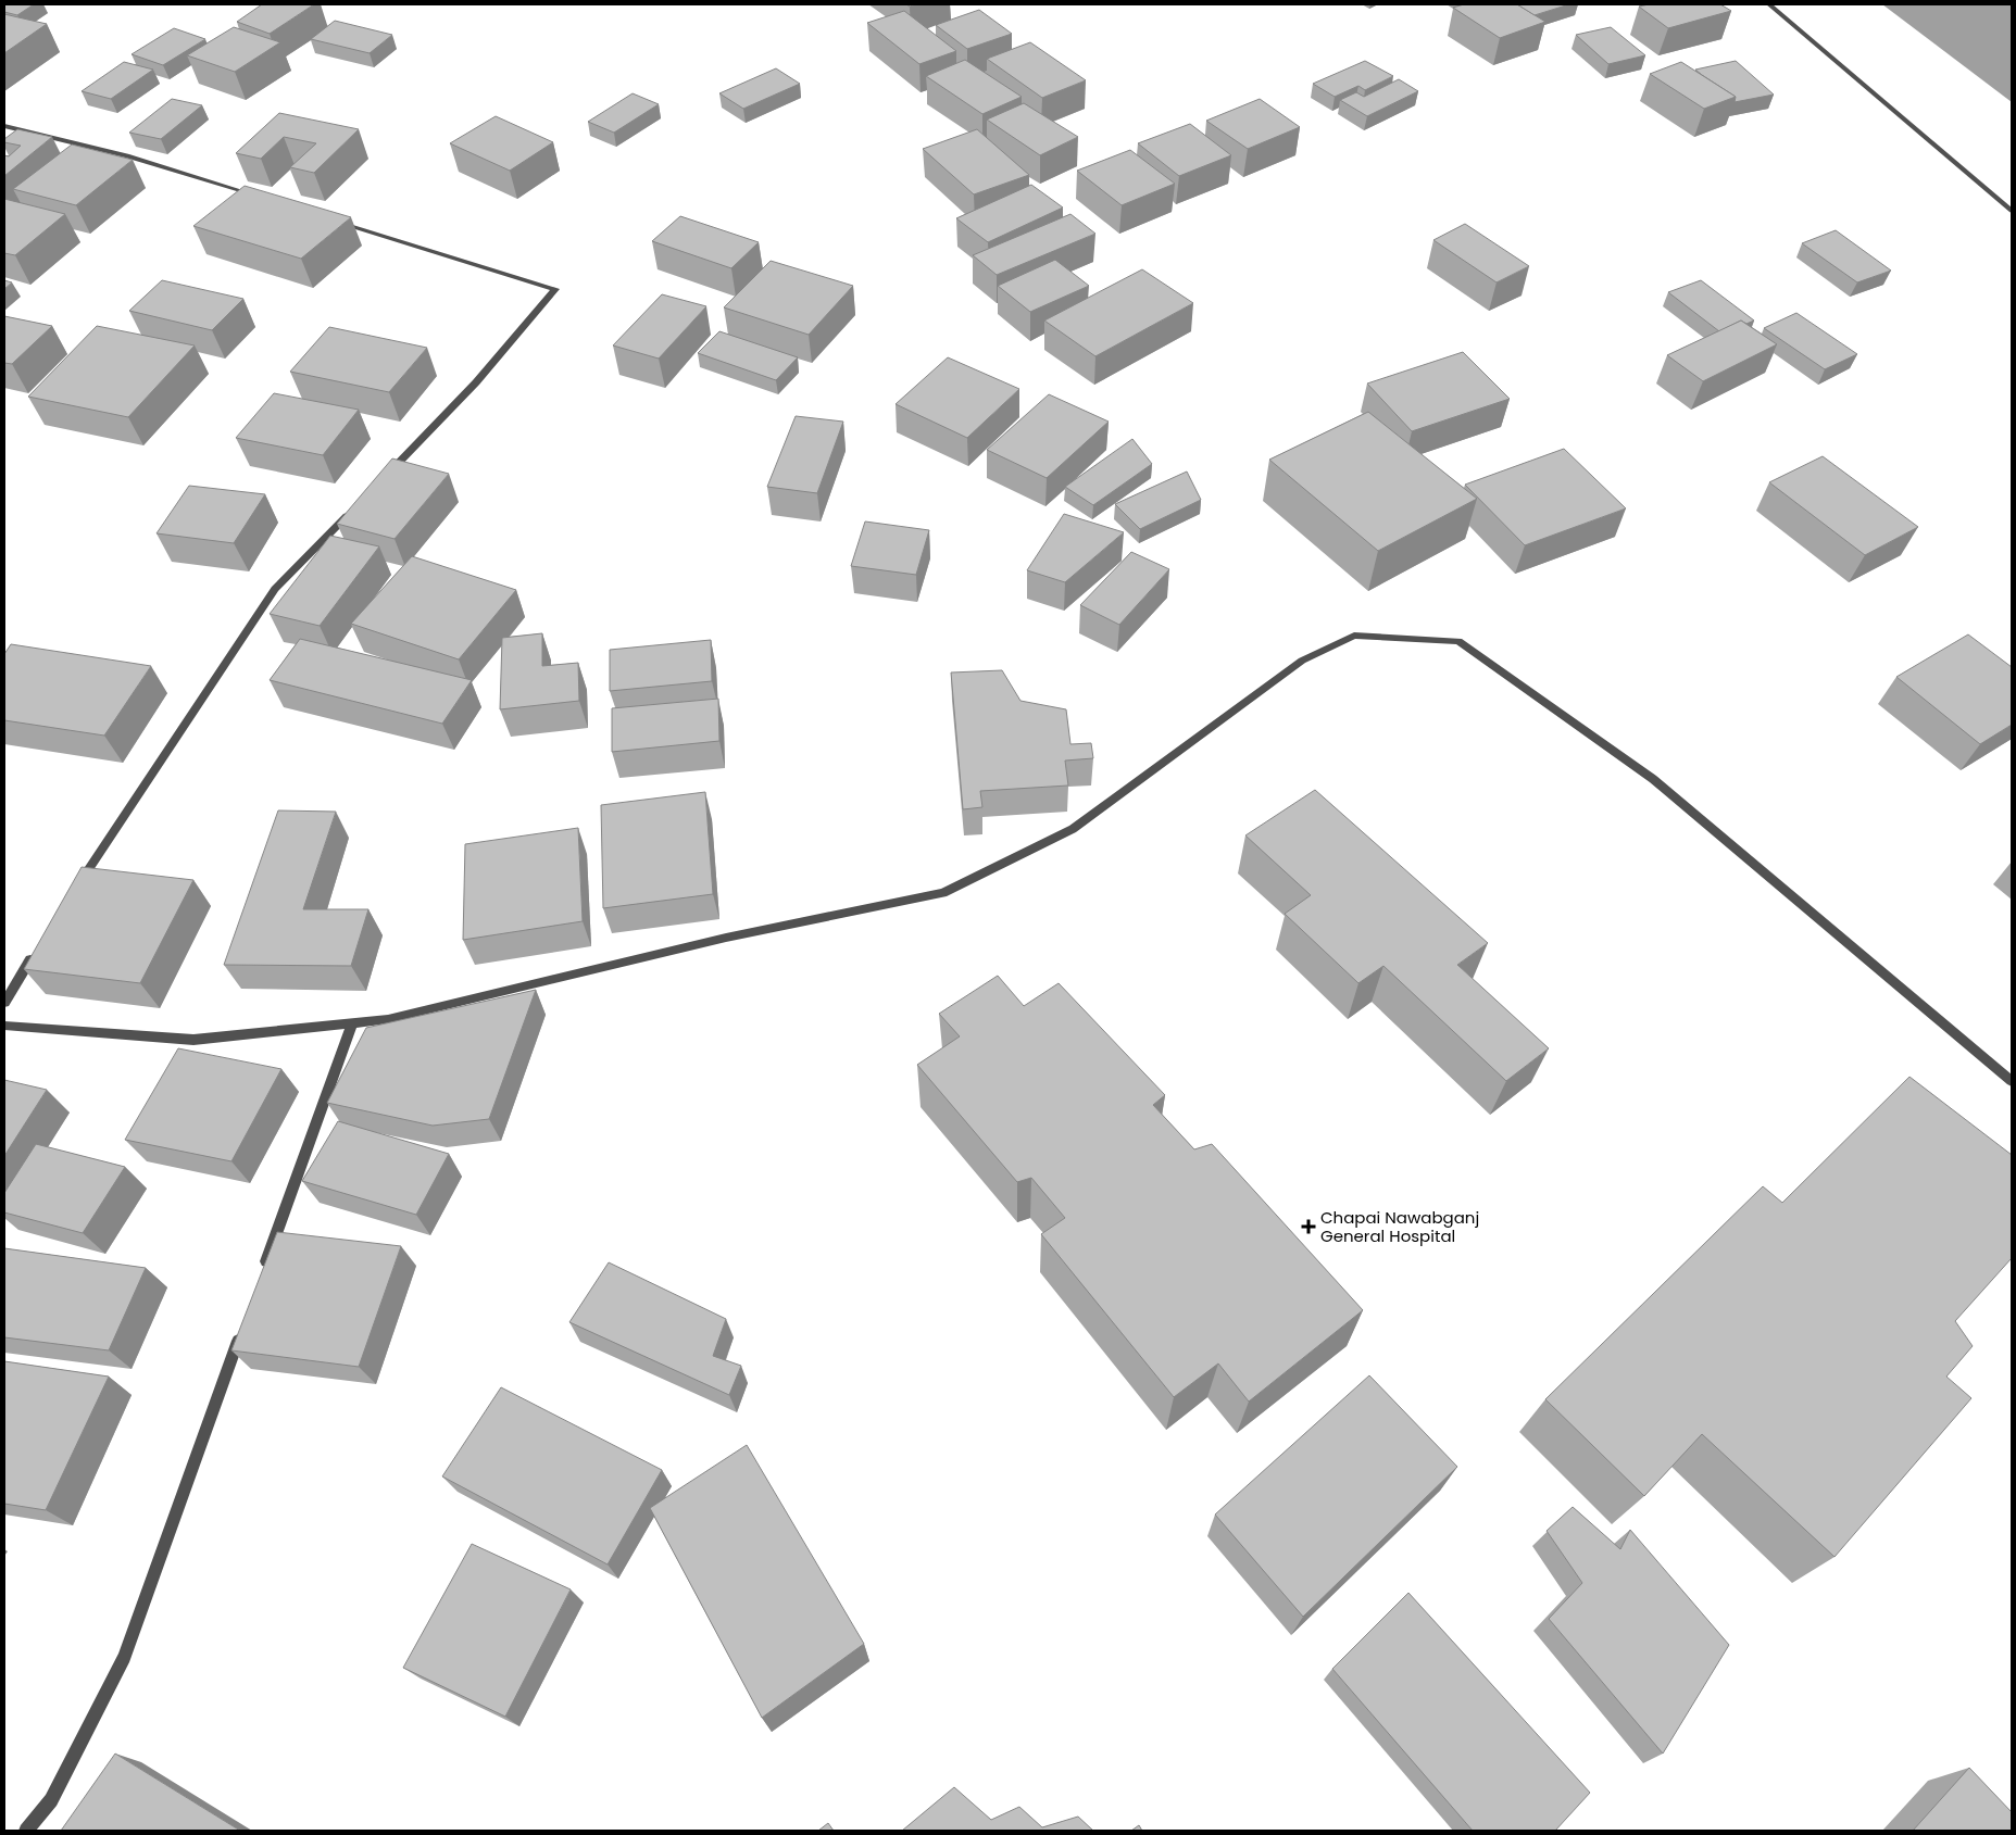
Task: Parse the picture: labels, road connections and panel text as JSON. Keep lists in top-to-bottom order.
{
  "places": {
    "health": ["Chapai Nawabganj General Hospital"]
  }
}
